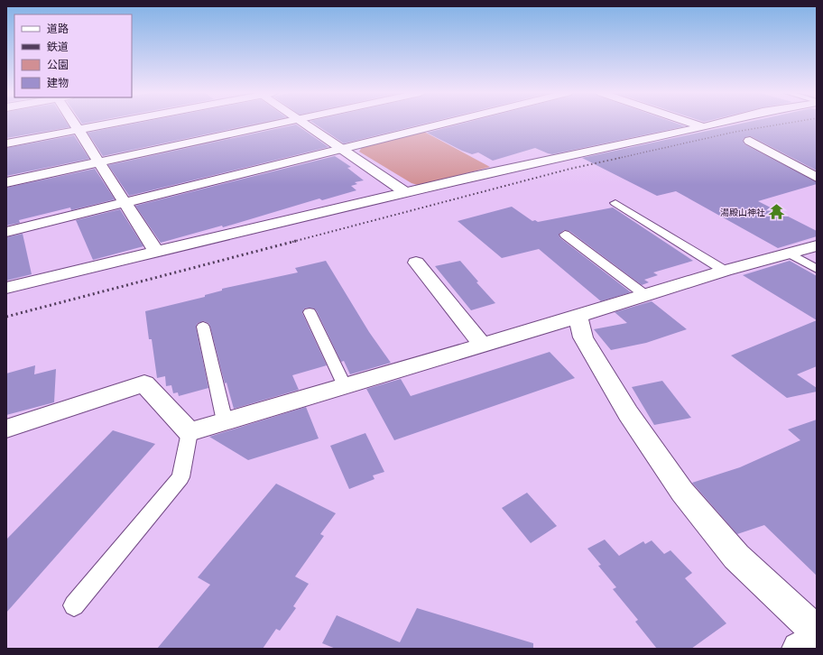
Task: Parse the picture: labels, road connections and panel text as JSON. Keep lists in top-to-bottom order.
{
  "places": {
    "temple": ["湯殿山神社"]
  },
  "legend": [
    "道路",
    "鉄道",
    "公園",
    "建物"
  ]
}
